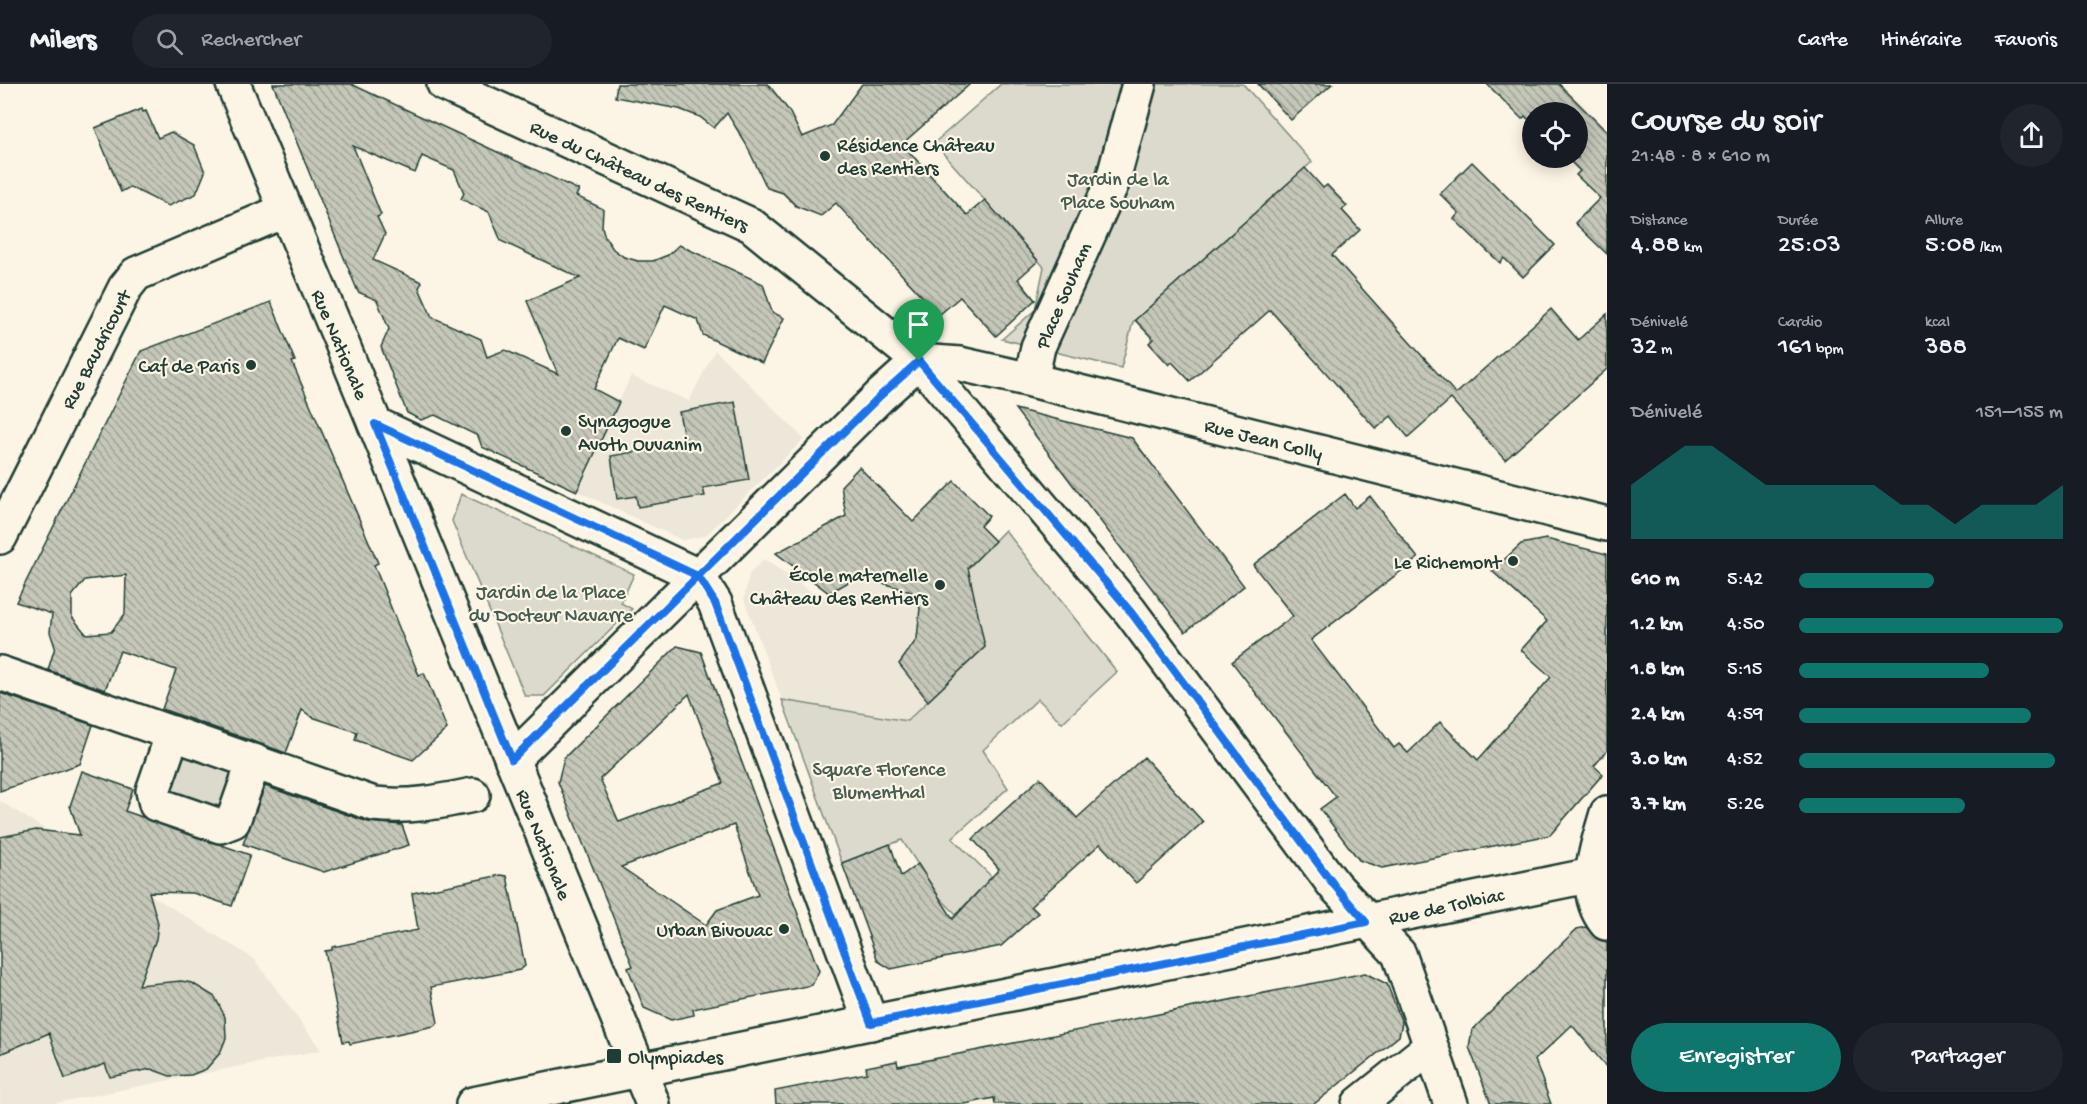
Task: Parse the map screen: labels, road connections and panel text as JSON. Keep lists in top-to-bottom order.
{
  "streets": {
    "street": [
      "Rue du Château des Rentiers",
      "Place Souham",
      "Rue Nationale",
      "Rue Baudricourt",
      "Rue Jean Colly",
      "Rue de Tolbiac"
    ]
  },
  "crossings": [
    ["Rue du Château des Rentiers", "Rue Jean Colly"],
    ["Rue du Château des Rentiers", "Rue de Tolbiac"],
    ["Rue Nationale", "Rue Baudricourt"],
    ["Rue Nationale", "Rue de Tolbiac"]
  ],
  "parks": ["Jardin de la Place Souham", "Jardin de la Place du Docteur Navarre", "Square Florence Blumenthal"],
  "places": {
    "other": [
      "Résidence Château des Rentiers",
      "Caf de Paris",
      "Synagogue Avoth Ouvanim",
      "Le Richemont",
      "École maternelle Château des Rentiers",
      "Urban Bivouac"
    ],
    "transit": ["Olympiades"]
  },
  "page": {
    "header": "Milers",
    "search": "Rechercher",
    "nav": ["Carte", "Itinéraire", "Favoris"],
    "heading": ["Course du soir", "21:48 · 8 × 610 m"],
    "stats": [
      ["Distance", "4.88 km"],
      ["Durée", "25:03"],
      ["Allure", "5:08 /km"],
      ["Dénivelé", "32 m"],
      ["Cardio", "161 bpm"],
      ["kcal", "388"]
    ],
    "chart": ["Dénivelé", "151–155 m"],
    "list": [
      {
        "name": "610 m",
        "note": "5:42"
      },
      {
        "name": "1.2 km",
        "note": "4:50"
      },
      {
        "name": "1.8 km",
        "note": "5:15"
      },
      {
        "name": "2.4 km",
        "note": "4:59"
      },
      {
        "name": "3.0 km",
        "note": "4:52"
      },
      {
        "name": "3.7 km",
        "note": "5:26"
      }
    ],
    "buttons": ["Enregistrer", "Partager"]
  }
}
